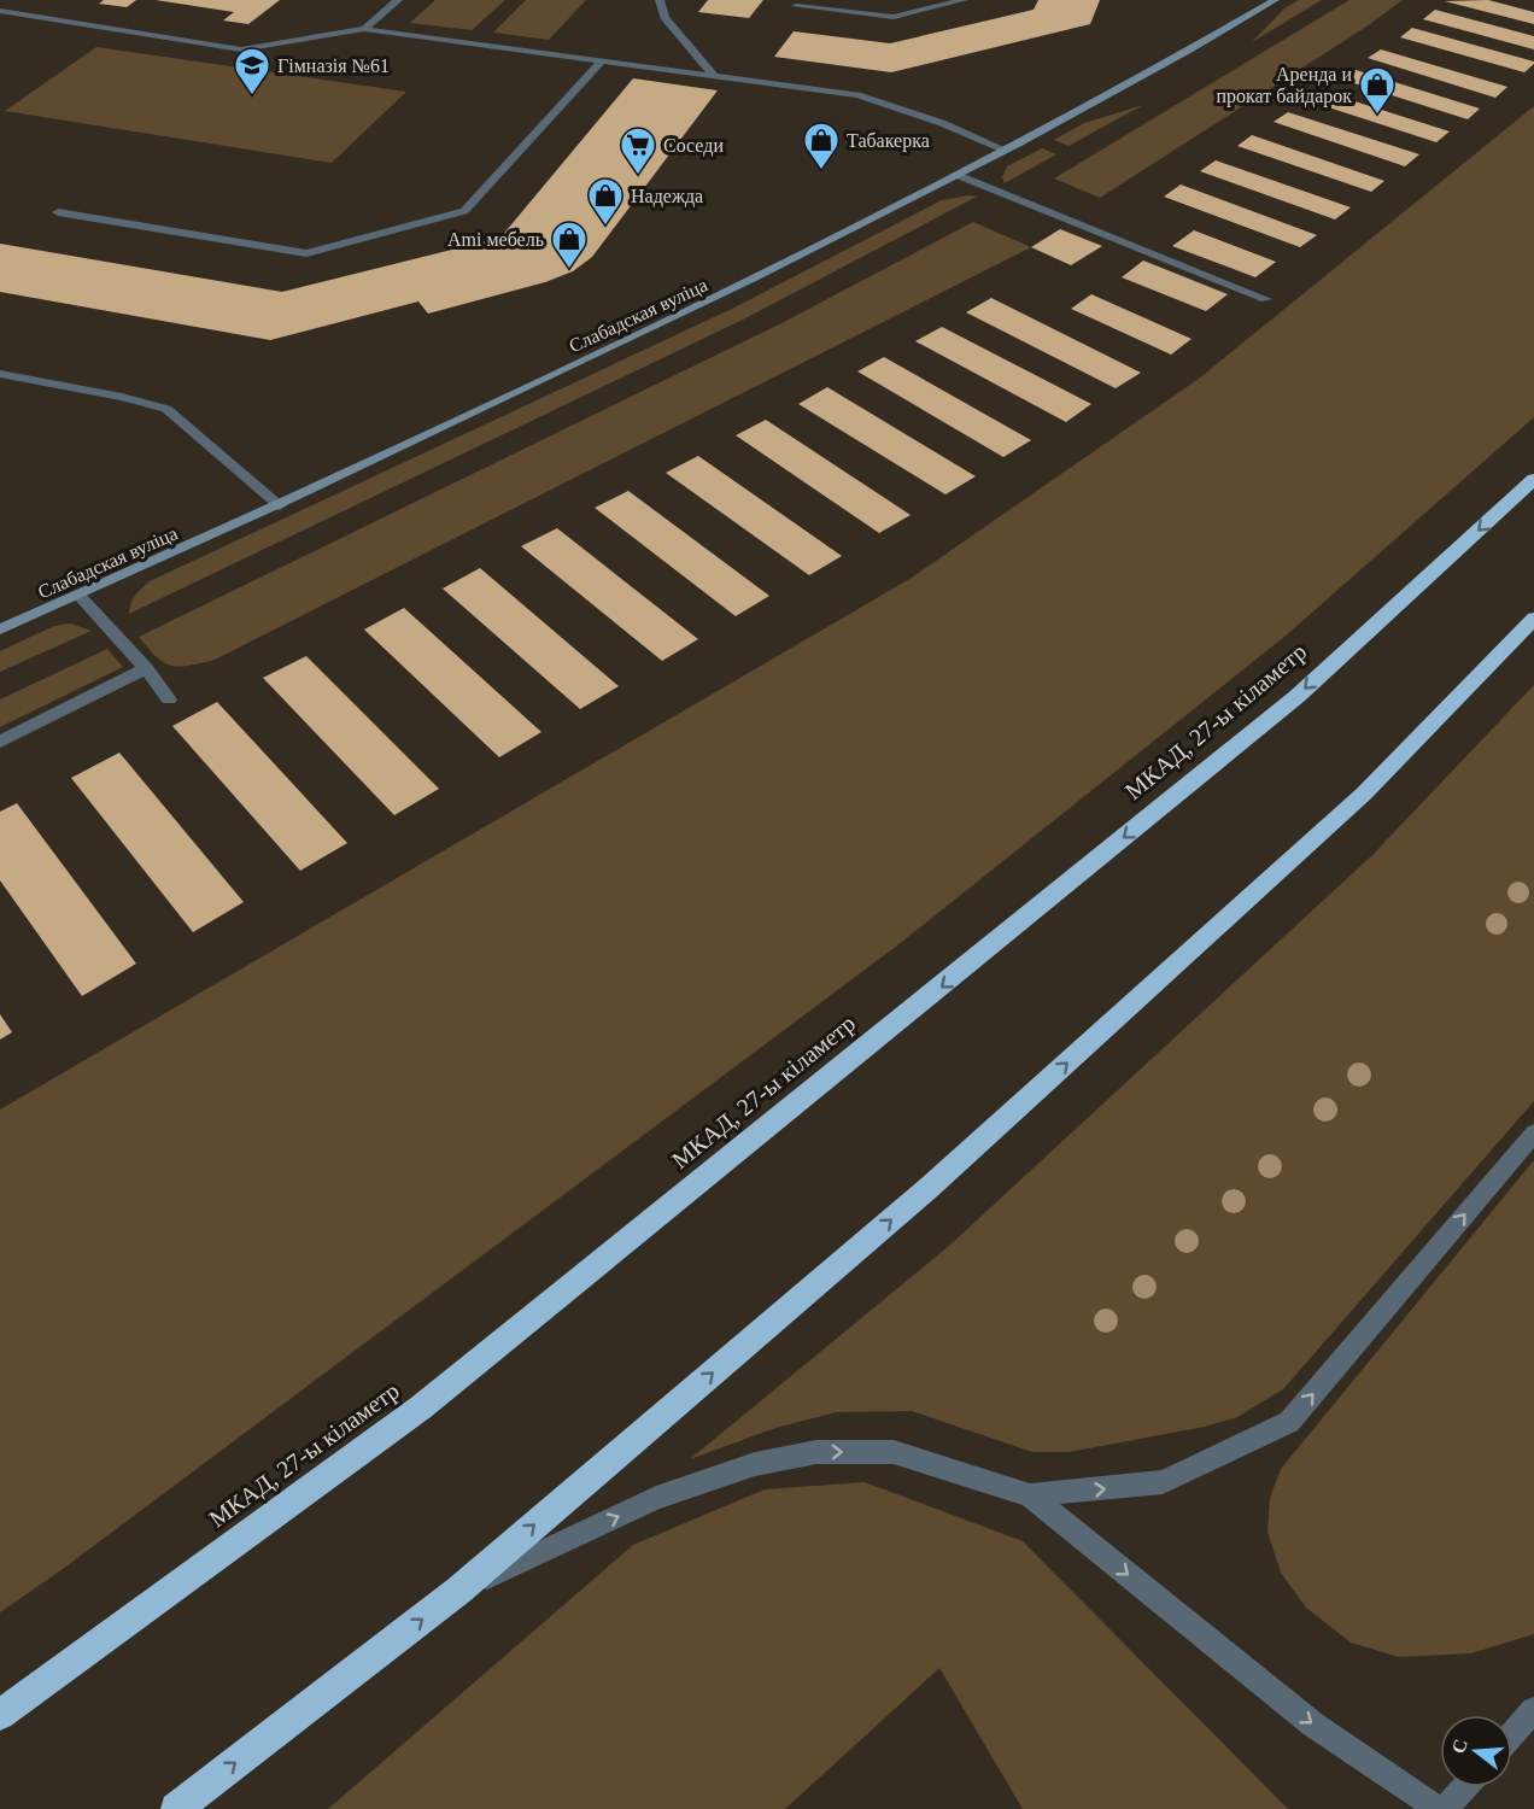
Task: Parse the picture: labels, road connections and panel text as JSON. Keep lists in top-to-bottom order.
{
  "streets": {
    "highway": ["МКАД, 27-ы кіламетр"],
    "main road": ["Слабадская вуліца"]
  },
  "places": {
    "school or university": ["Гімназія №61"],
    "shop": [
      "Аренда и прокат байдарок",
      "Табакерка",
      "Надежда",
      "Ami мебель"
    ],
    "supermarket": ["Соседи"]
  },
  "north": "left"
}
